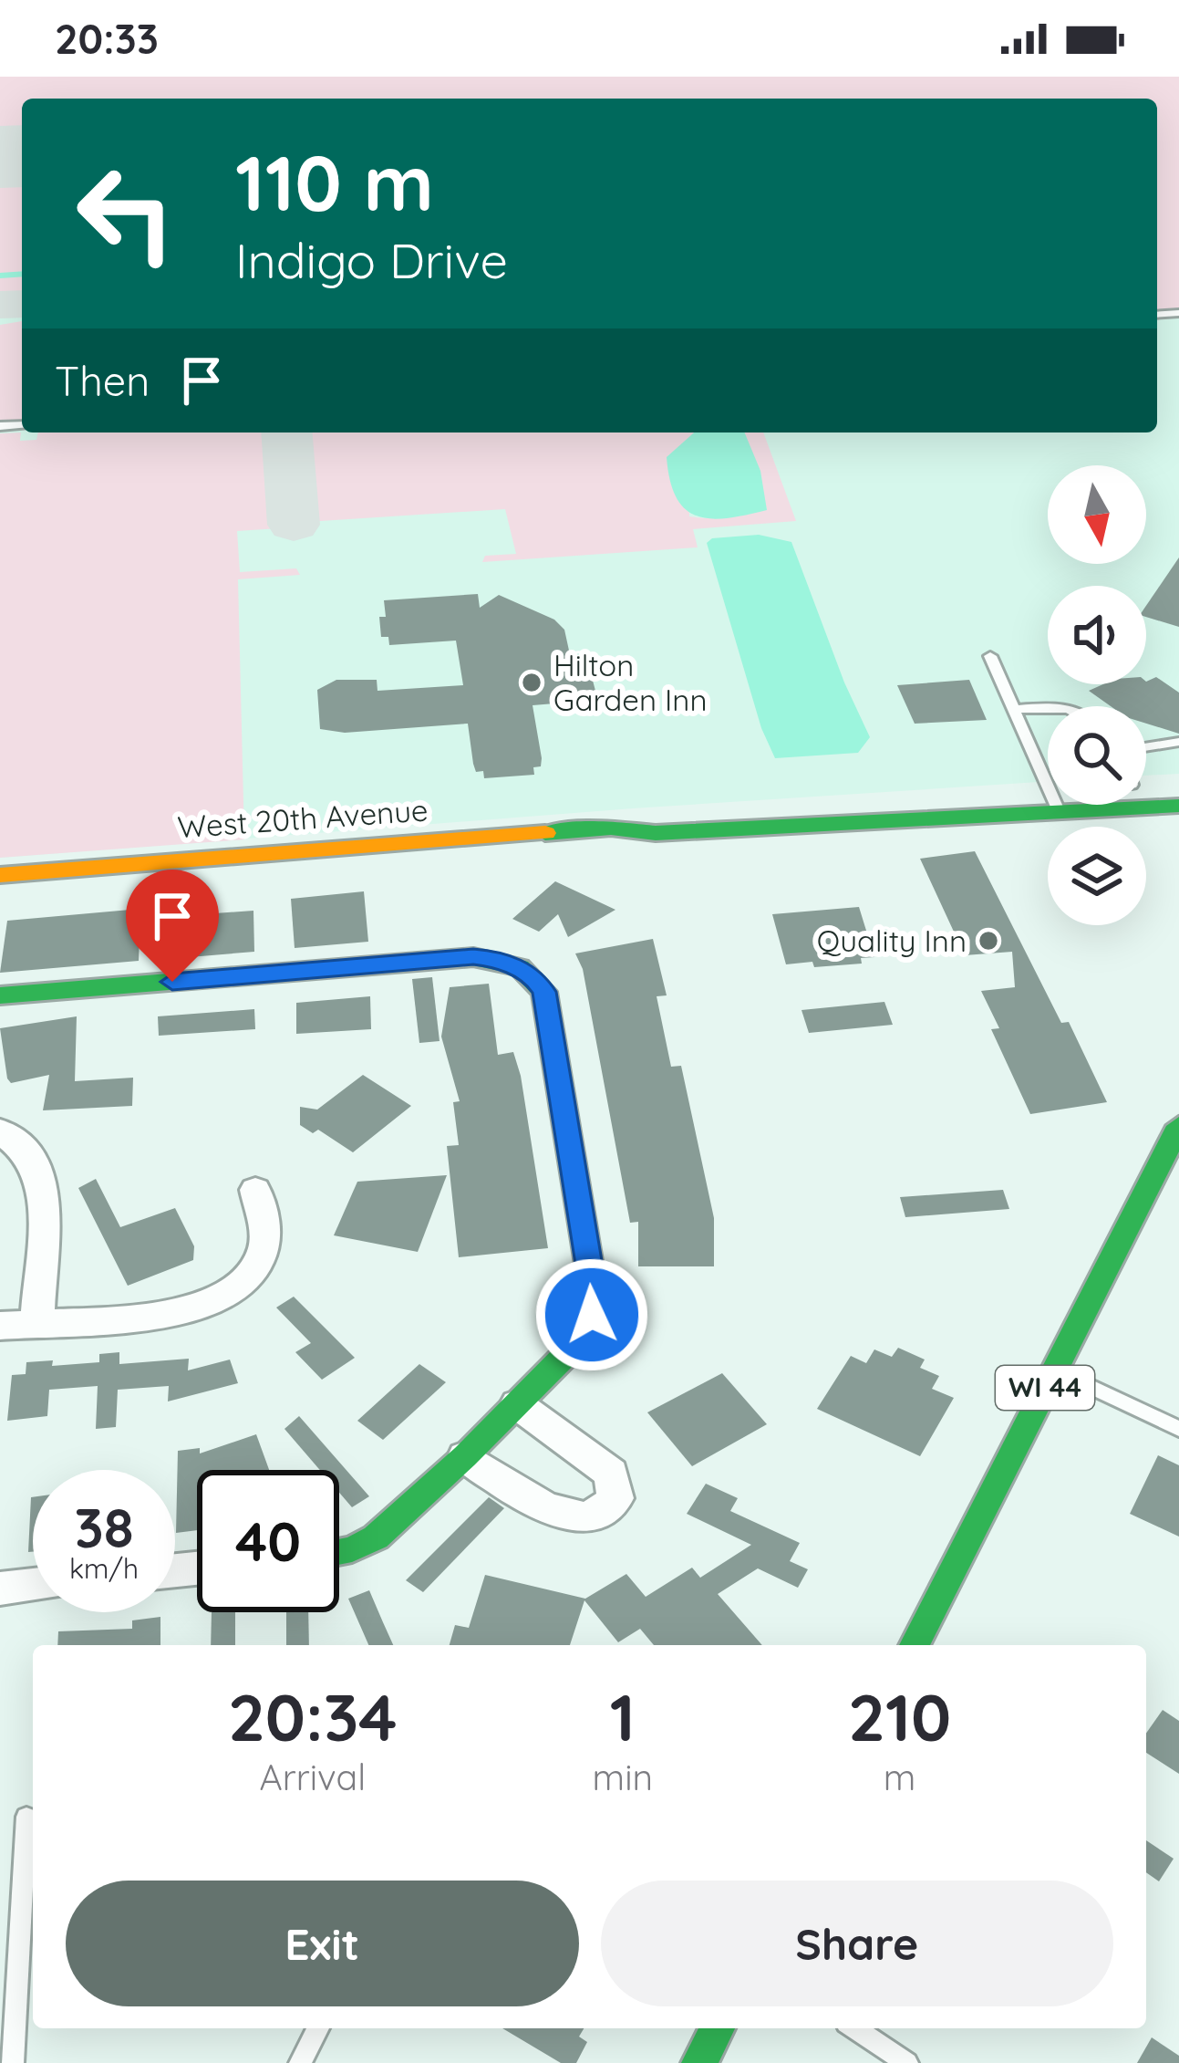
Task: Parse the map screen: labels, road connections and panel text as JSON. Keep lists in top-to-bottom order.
{
  "streets": {
    "main road": ["West 20th Avenue", "WI 44"]
  },
  "places": ["Hilton Garden Inn", "Quality Inn"],
  "north": "bottom",
  "page": {
    "status": "20:33",
    "turn": ["110 m", "Indigo Drive"],
    "then": "Then",
    "speed": "38 km/h",
    "limit": "40",
    "eta": [
      "20:34",
      "Arrival",
      "1",
      "min",
      "210",
      "m"
    ],
    "buttons": ["Exit", "Share"]
  }
}
